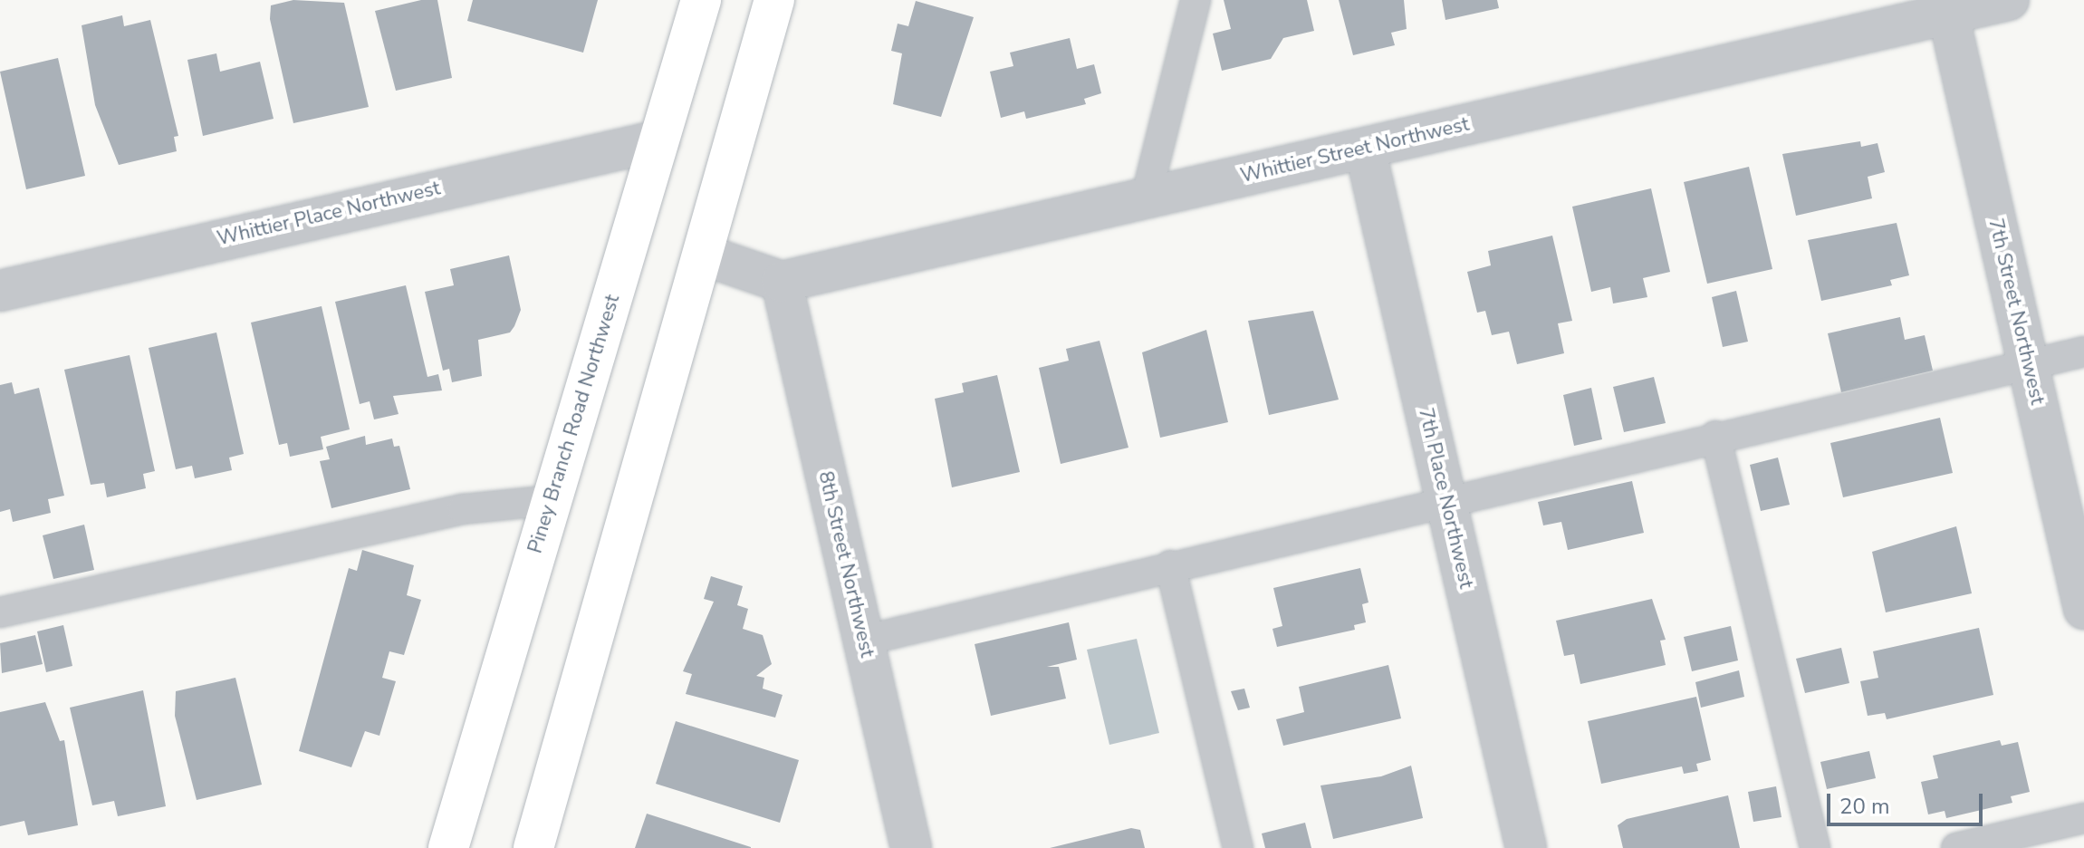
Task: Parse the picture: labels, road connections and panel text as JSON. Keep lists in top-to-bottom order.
{
  "streets": {
    "main road": ["Piney Branch Road Northwest"],
    "street": [
      "Whittier Street Northwest",
      "Whittier Place Northwest",
      "7th Street Northwest",
      "7th Place Northwest",
      "8th Street Northwest"
    ]
  },
  "crossings": [
    ["Whittier Street Northwest", "7th Street Northwest"],
    ["Whittier Street Northwest", "7th Place Northwest"],
    ["Whittier Street Northwest", "8th Street Northwest"],
    ["Whittier Place Northwest", "Piney Branch Road Northwest"]
  ],
  "scale_bar": "20 m"
}
